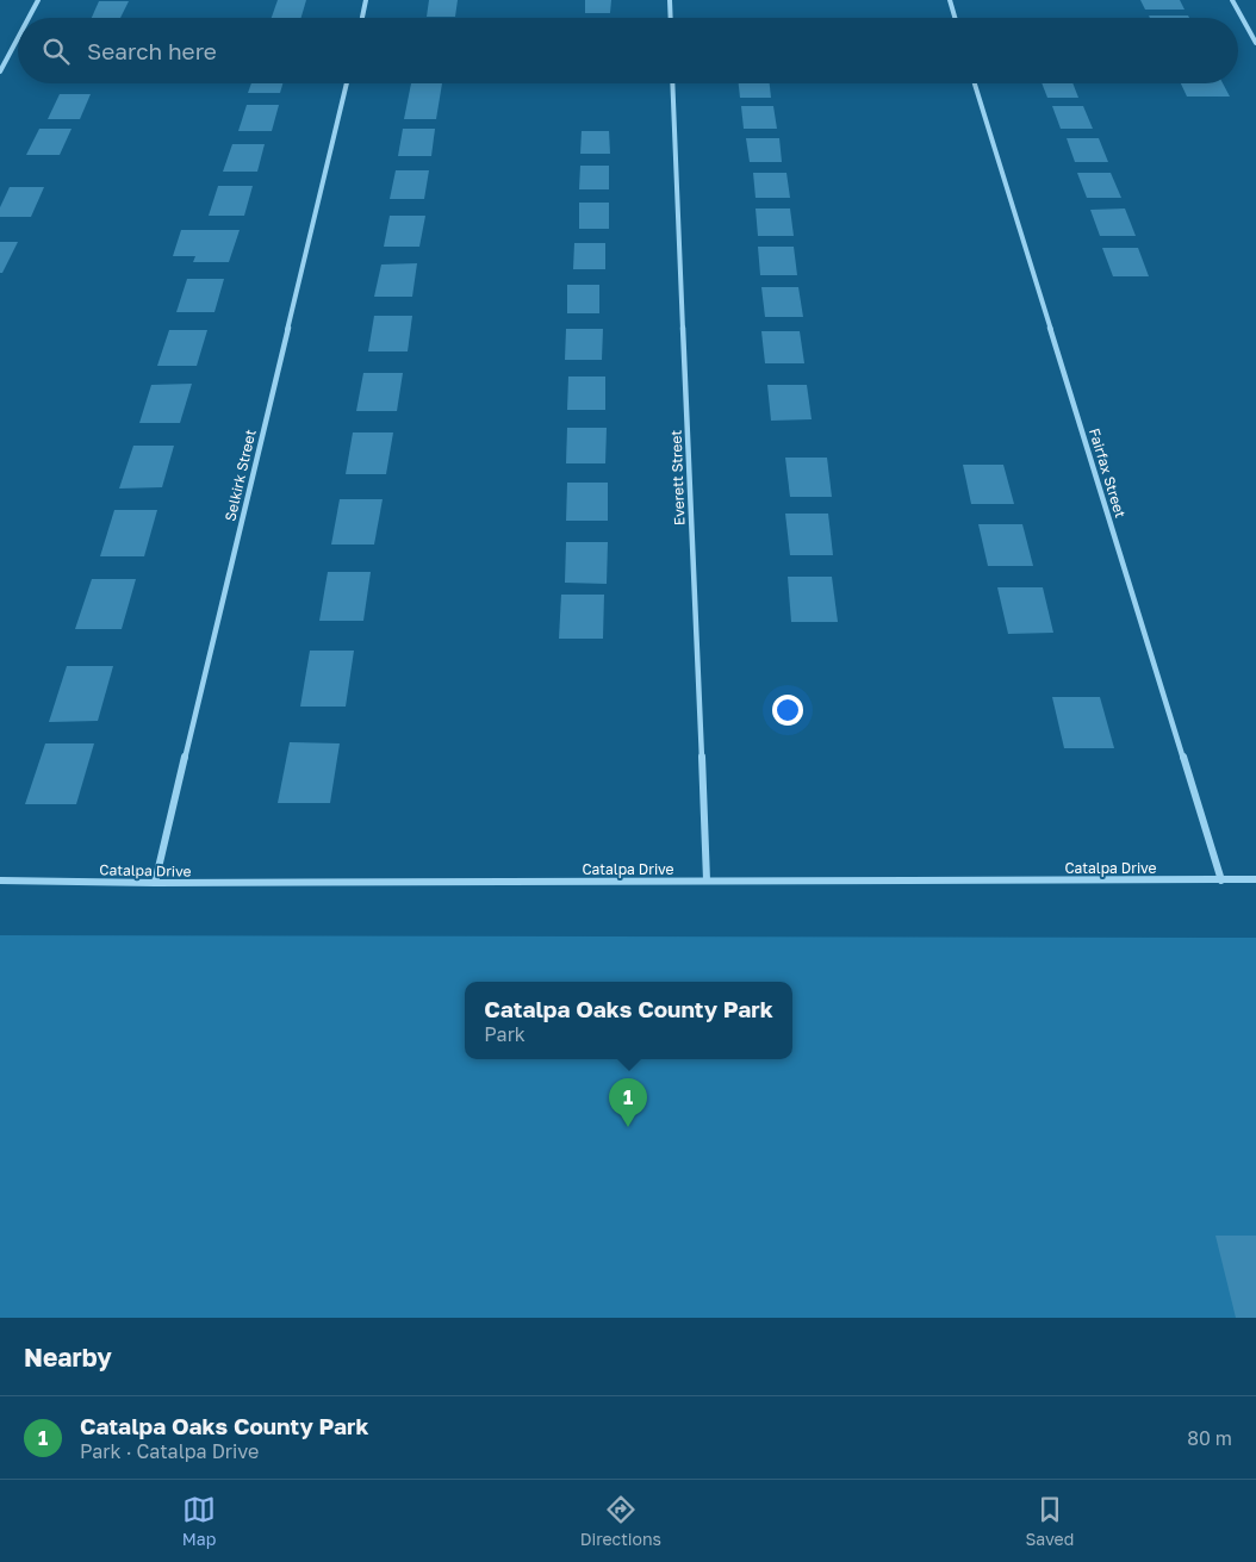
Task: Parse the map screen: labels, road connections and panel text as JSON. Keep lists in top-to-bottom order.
{
  "streets": {
    "street": [
      "Fairfax Street",
      "Selkirk Street",
      "Everett Street",
      "Catalpa Drive"
    ]
  },
  "crossings": [
    ["Fairfax Street", "Catalpa Drive"],
    ["Selkirk Street", "Catalpa Drive"],
    ["Everett Street", "Catalpa Drive"]
  ],
  "page": {
    "search": "Search here",
    "popup": ["Catalpa Oaks County Park", "Park"],
    "pins": "1",
    "heading": "Nearby",
    "list": [
      {
        "mark": "1",
        "name": "Catalpa Oaks County Park",
        "note": "Park · Catalpa Drive",
        "value": "80 m"
      }
    ],
    "nav": ["Map", "Directions", "Saved"]
  }
}
